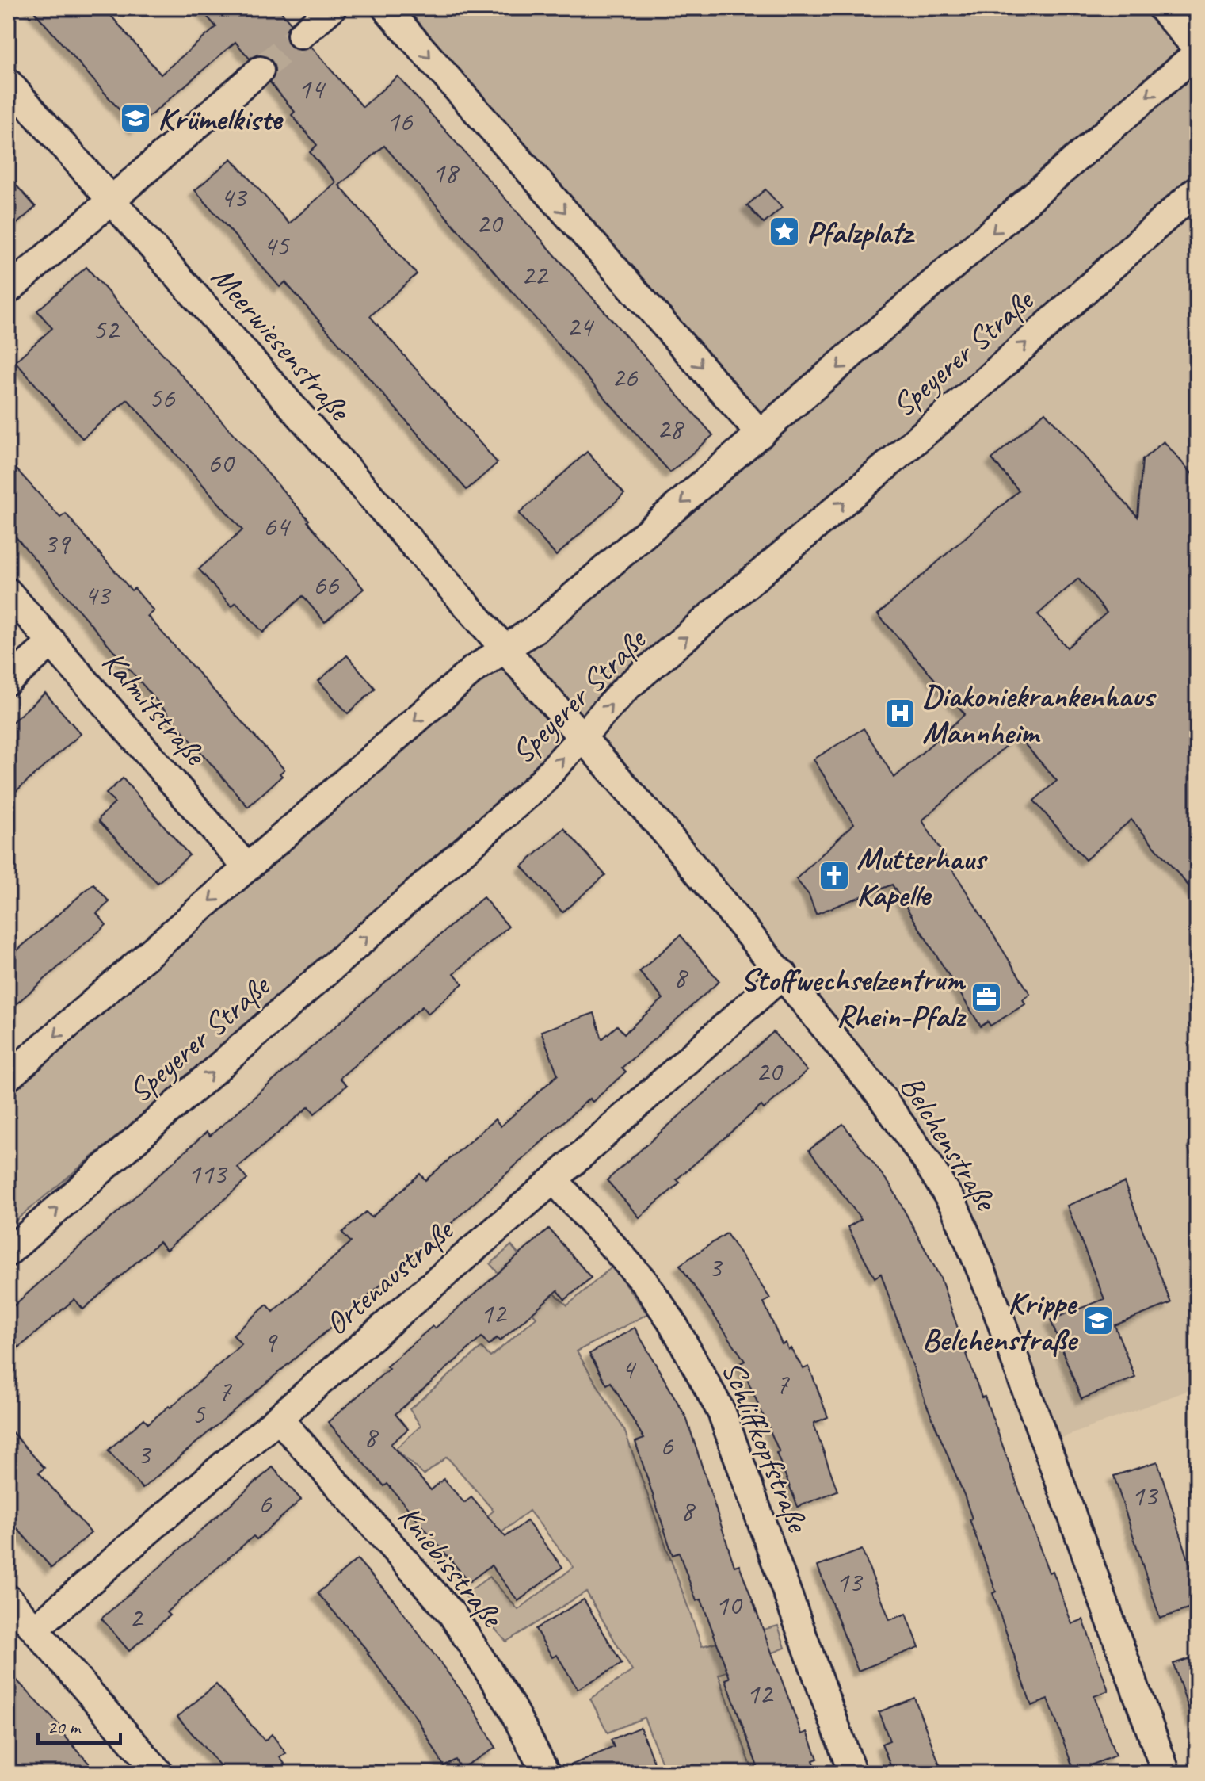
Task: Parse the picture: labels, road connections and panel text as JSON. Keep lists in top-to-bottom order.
{
  "streets": {
    "street": [
      "Meerwiesenstraße",
      "Speyerer Straße",
      "Kalmitstraße",
      "Belchenstraße",
      "Ortenaustraße",
      "Schliffkopfstraße",
      "Kniebisstraße"
    ]
  },
  "crossings": [
    ["Meerwiesenstraße", "Belchenstraße"],
    ["Speyerer Straße", "Belchenstraße"],
    ["Belchenstraße", "Ortenaustraße"],
    ["Ortenaustraße", "Schliffkopfstraße"],
    ["Ortenaustraße", "Kniebisstraße"]
  ],
  "places": {
    "school or university": ["Krümelkiste", "Krippe Belchenstraße"],
    "place": ["Pfalzplatz"],
    "hospital": ["Diakoniekrankenhaus Mannheim"],
    "church": ["Mutterhaus Kapelle"],
    "office": ["Stoffwechselzentrum Rhein-Pfalz"]
  },
  "house_numbers": [
    "14",
    "16",
    "18",
    "43",
    "20",
    "45",
    "22",
    "24",
    "52",
    "26",
    "56",
    "28",
    "60",
    "64",
    "39",
    "66",
    "43",
    "8",
    "20",
    "113",
    "3",
    "12",
    "9",
    "4",
    "7",
    "7",
    "5",
    "8",
    "6",
    "3",
    "13",
    "6",
    "8",
    "13",
    "10",
    "2",
    "12"
  ],
  "scale_bar": "20 m"
}
